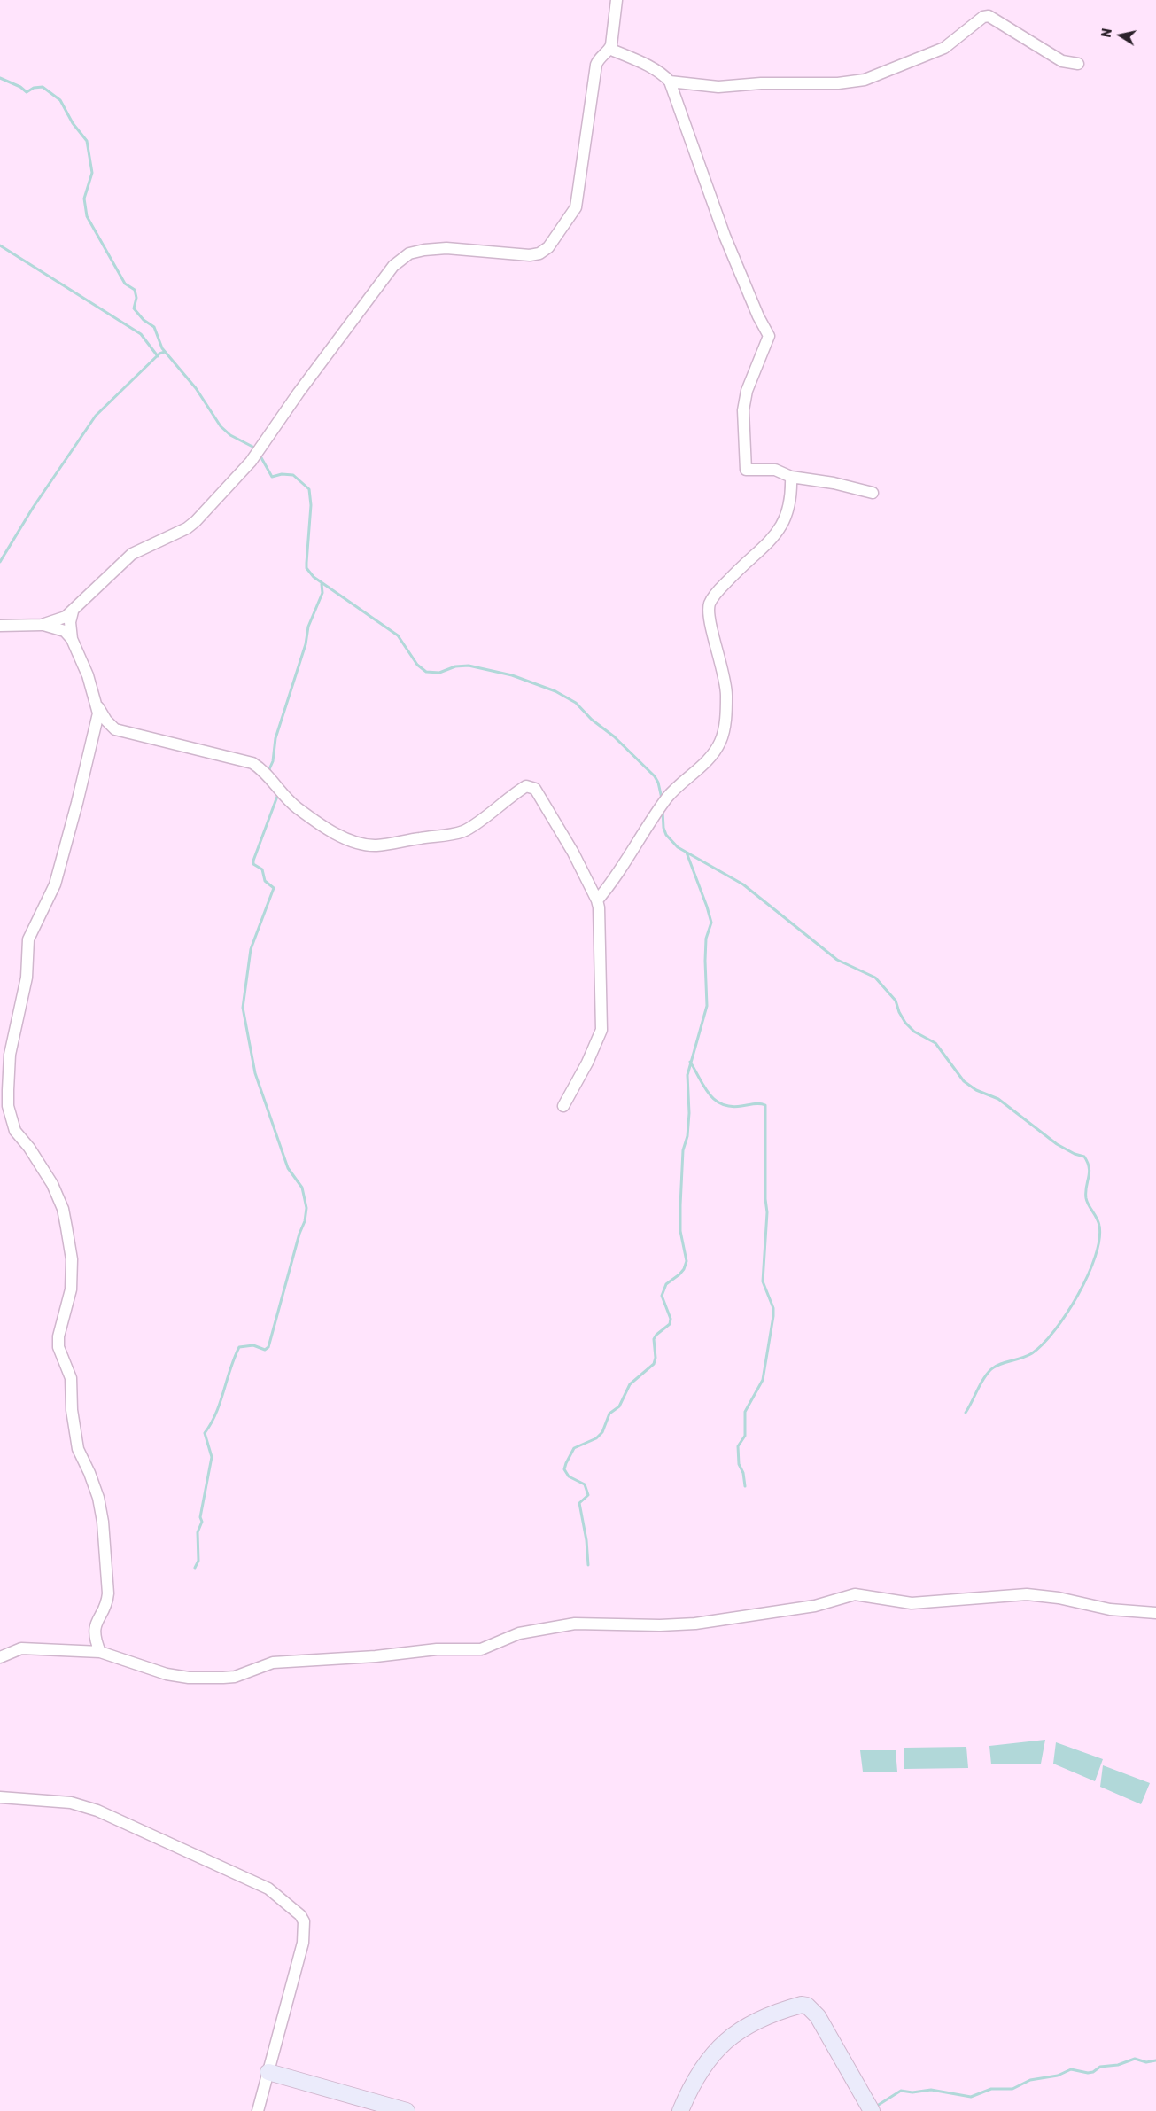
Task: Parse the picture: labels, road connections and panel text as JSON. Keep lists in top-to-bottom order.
{
  "north": "left"
}
